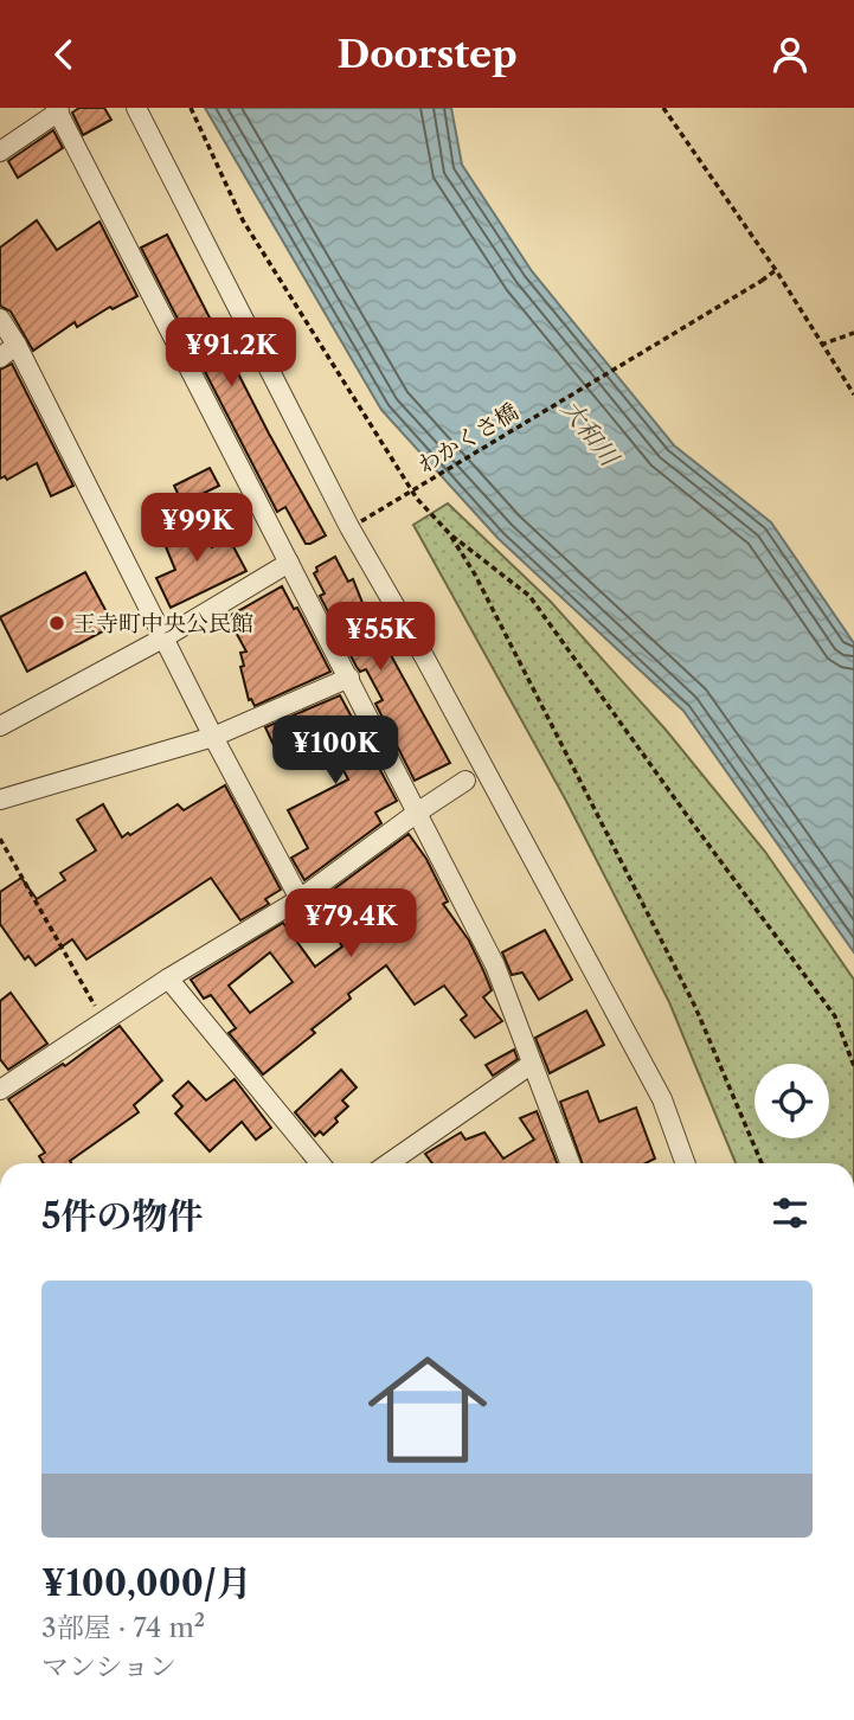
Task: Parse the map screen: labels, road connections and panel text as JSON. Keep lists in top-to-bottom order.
{
  "streets": {
    "path": ["わかくさ橋"]
  },
  "water": ["大和川"],
  "places": ["王寺町中央公民館"],
  "page": {
    "header": "Doorstep",
    "price": [
      "¥91.2K",
      "¥99K",
      "¥55K",
      "¥100K",
      "¥79.4K"
    ],
    "heading": "5件の物件",
    "list": [
      {
        "name": "¥100,000/月",
        "note": "3部屋 · 74 m² · マンション"
      }
    ]
  }
}
